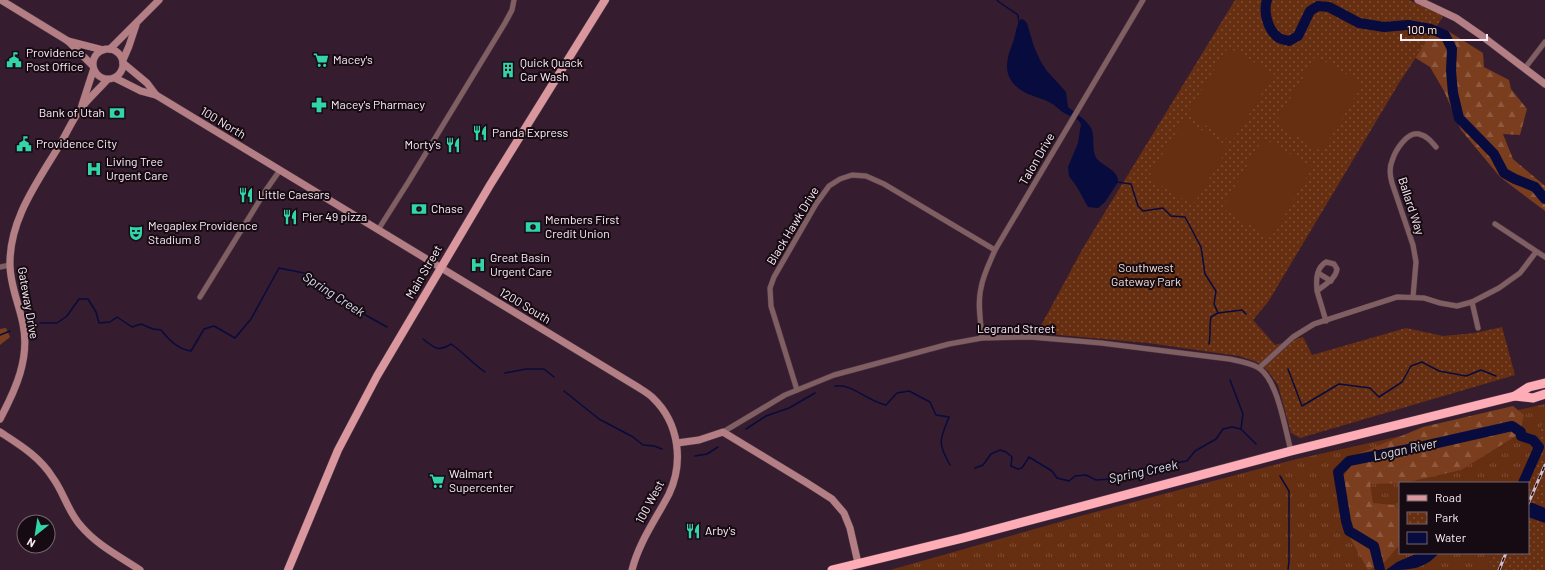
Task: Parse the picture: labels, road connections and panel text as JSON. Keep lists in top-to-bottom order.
{
  "streets": {
    "main road": [
      "100 North",
      "Main Street",
      "Gateway Drive",
      "1200 South",
      "Legrand Street",
      "100 West"
    ],
    "street": ["Talon Drive", "Ballard Way", "Black Hawk Drive"]
  },
  "crossings": [
    ["100 North", "Gateway Drive"],
    ["100 North", "1200 South"],
    ["Talon Drive", "Black Hawk Drive"],
    ["Talon Drive", "Legrand Street"],
    ["Black Hawk Drive", "Legrand Street"],
    ["Main Street", "1200 South"],
    ["1200 South", "100 West"],
    ["Legrand Street", "100 West"]
  ],
  "water": ["Spring Creek", "Logan River"],
  "parks": ["Southwest Gateway Park"],
  "places": {
    "public building": ["Providence Post Office", "Providence City"],
    "supermarket": ["Macey's", "Walmart Supercenter"],
    "building": ["Quick Quack Car Wash"],
    "pharmacy": ["Macey's Pharmacy"],
    "bank": ["Bank of Utah", "Chase", "Members First Credit Union"],
    "restaurant": [
      "Panda Express",
      "Morty's",
      "Little Caesars",
      "Pier 49 pizza",
      "Arby's"
    ],
    "hospital": ["Living Tree Urgent Care", "Great Basin Urgent Care"],
    "theatre": ["Megaplex Providence Stadium 8"]
  },
  "legend": ["Road", "Park", "Water"],
  "scale_bar": "100 m",
  "north": "bottom left"
}
